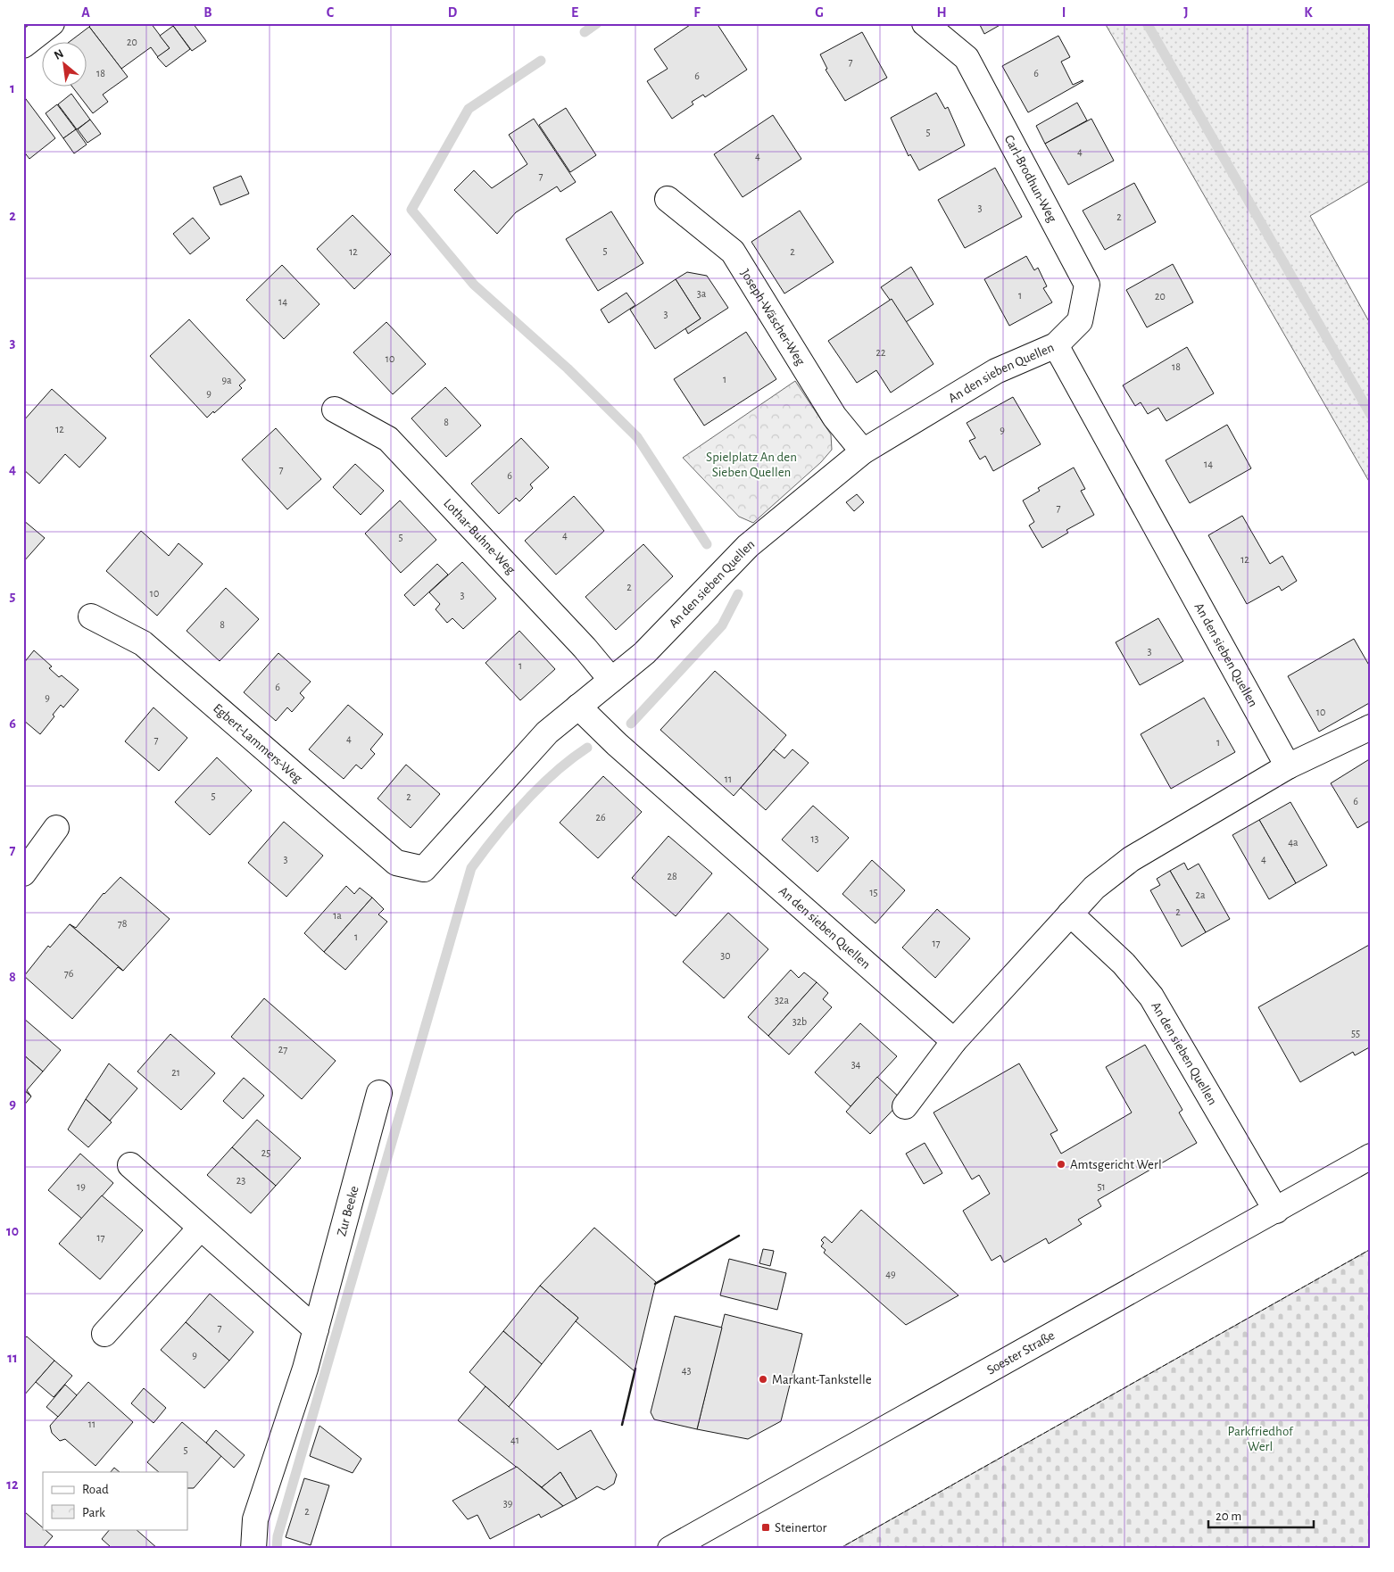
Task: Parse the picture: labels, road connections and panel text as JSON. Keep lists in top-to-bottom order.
{
  "streets": {
    "street": [
      "Carl-Brodhun-Weg",
      "Joseph-Wäscher-Weg",
      "An den sieben Quellen",
      "Lothar-Buhne-Weg",
      "Egbert-Lammers-Weg",
      "Zur Beeke",
      "Soester Straße"
    ]
  },
  "crossings": [
    ["Carl-Brodhun-Weg", "An den sieben Quellen"],
    ["Joseph-Wäscher-Weg", "An den sieben Quellen"],
    ["An den sieben Quellen", "Lothar-Buhne-Weg"],
    ["An den sieben Quellen", "Egbert-Lammers-Weg"],
    ["An den sieben Quellen", "Soester Straße"]
  ],
  "parks": ["Spielplatz An den Sieben Quellen", "Parkfriedhof Werl"],
  "places": {
    "other": ["Amtsgericht Werl", "Markant-Tankstelle"],
    "transit": ["Steinertor"]
  },
  "house_numbers": [
    "20",
    "7",
    "18",
    "6",
    "6",
    "5",
    "4",
    "4",
    "7",
    "3",
    "2",
    "5",
    "12",
    "2",
    "3a",
    "1",
    "20",
    "14",
    "3",
    "22",
    "10",
    "18",
    "1",
    "9a",
    "9",
    "8",
    "12",
    "9",
    "14",
    "7",
    "6",
    "7",
    "4",
    "5",
    "12",
    "2",
    "10",
    "3",
    "8",
    "3",
    "1",
    "6",
    "9",
    "10",
    "4",
    "7",
    "1",
    "11",
    "5",
    "2",
    "6",
    "26",
    "13",
    "4a",
    "3",
    "4",
    "28",
    "15",
    "2a",
    "2",
    "1a",
    "78",
    "1",
    "17",
    "30",
    "76",
    "32a",
    "32b",
    "55",
    "27",
    "34",
    "21",
    "25",
    "23",
    "19",
    "51",
    "17",
    "49",
    "7",
    "9",
    "43",
    "11",
    "41",
    "5",
    "39",
    "2"
  ],
  "legend": ["Road", "Park"],
  "scale_bar": "20 m",
  "north": "top left",
  "grid": {
    "columns": [
      "A",
      "B",
      "C",
      "D",
      "E",
      "F",
      "G",
      "H",
      "I",
      "J",
      "K"
    ],
    "rows": [
      "1",
      "2",
      "3",
      "4",
      "5",
      "6",
      "7",
      "8",
      "9",
      "10",
      "11",
      "12"
    ]
  }
}
